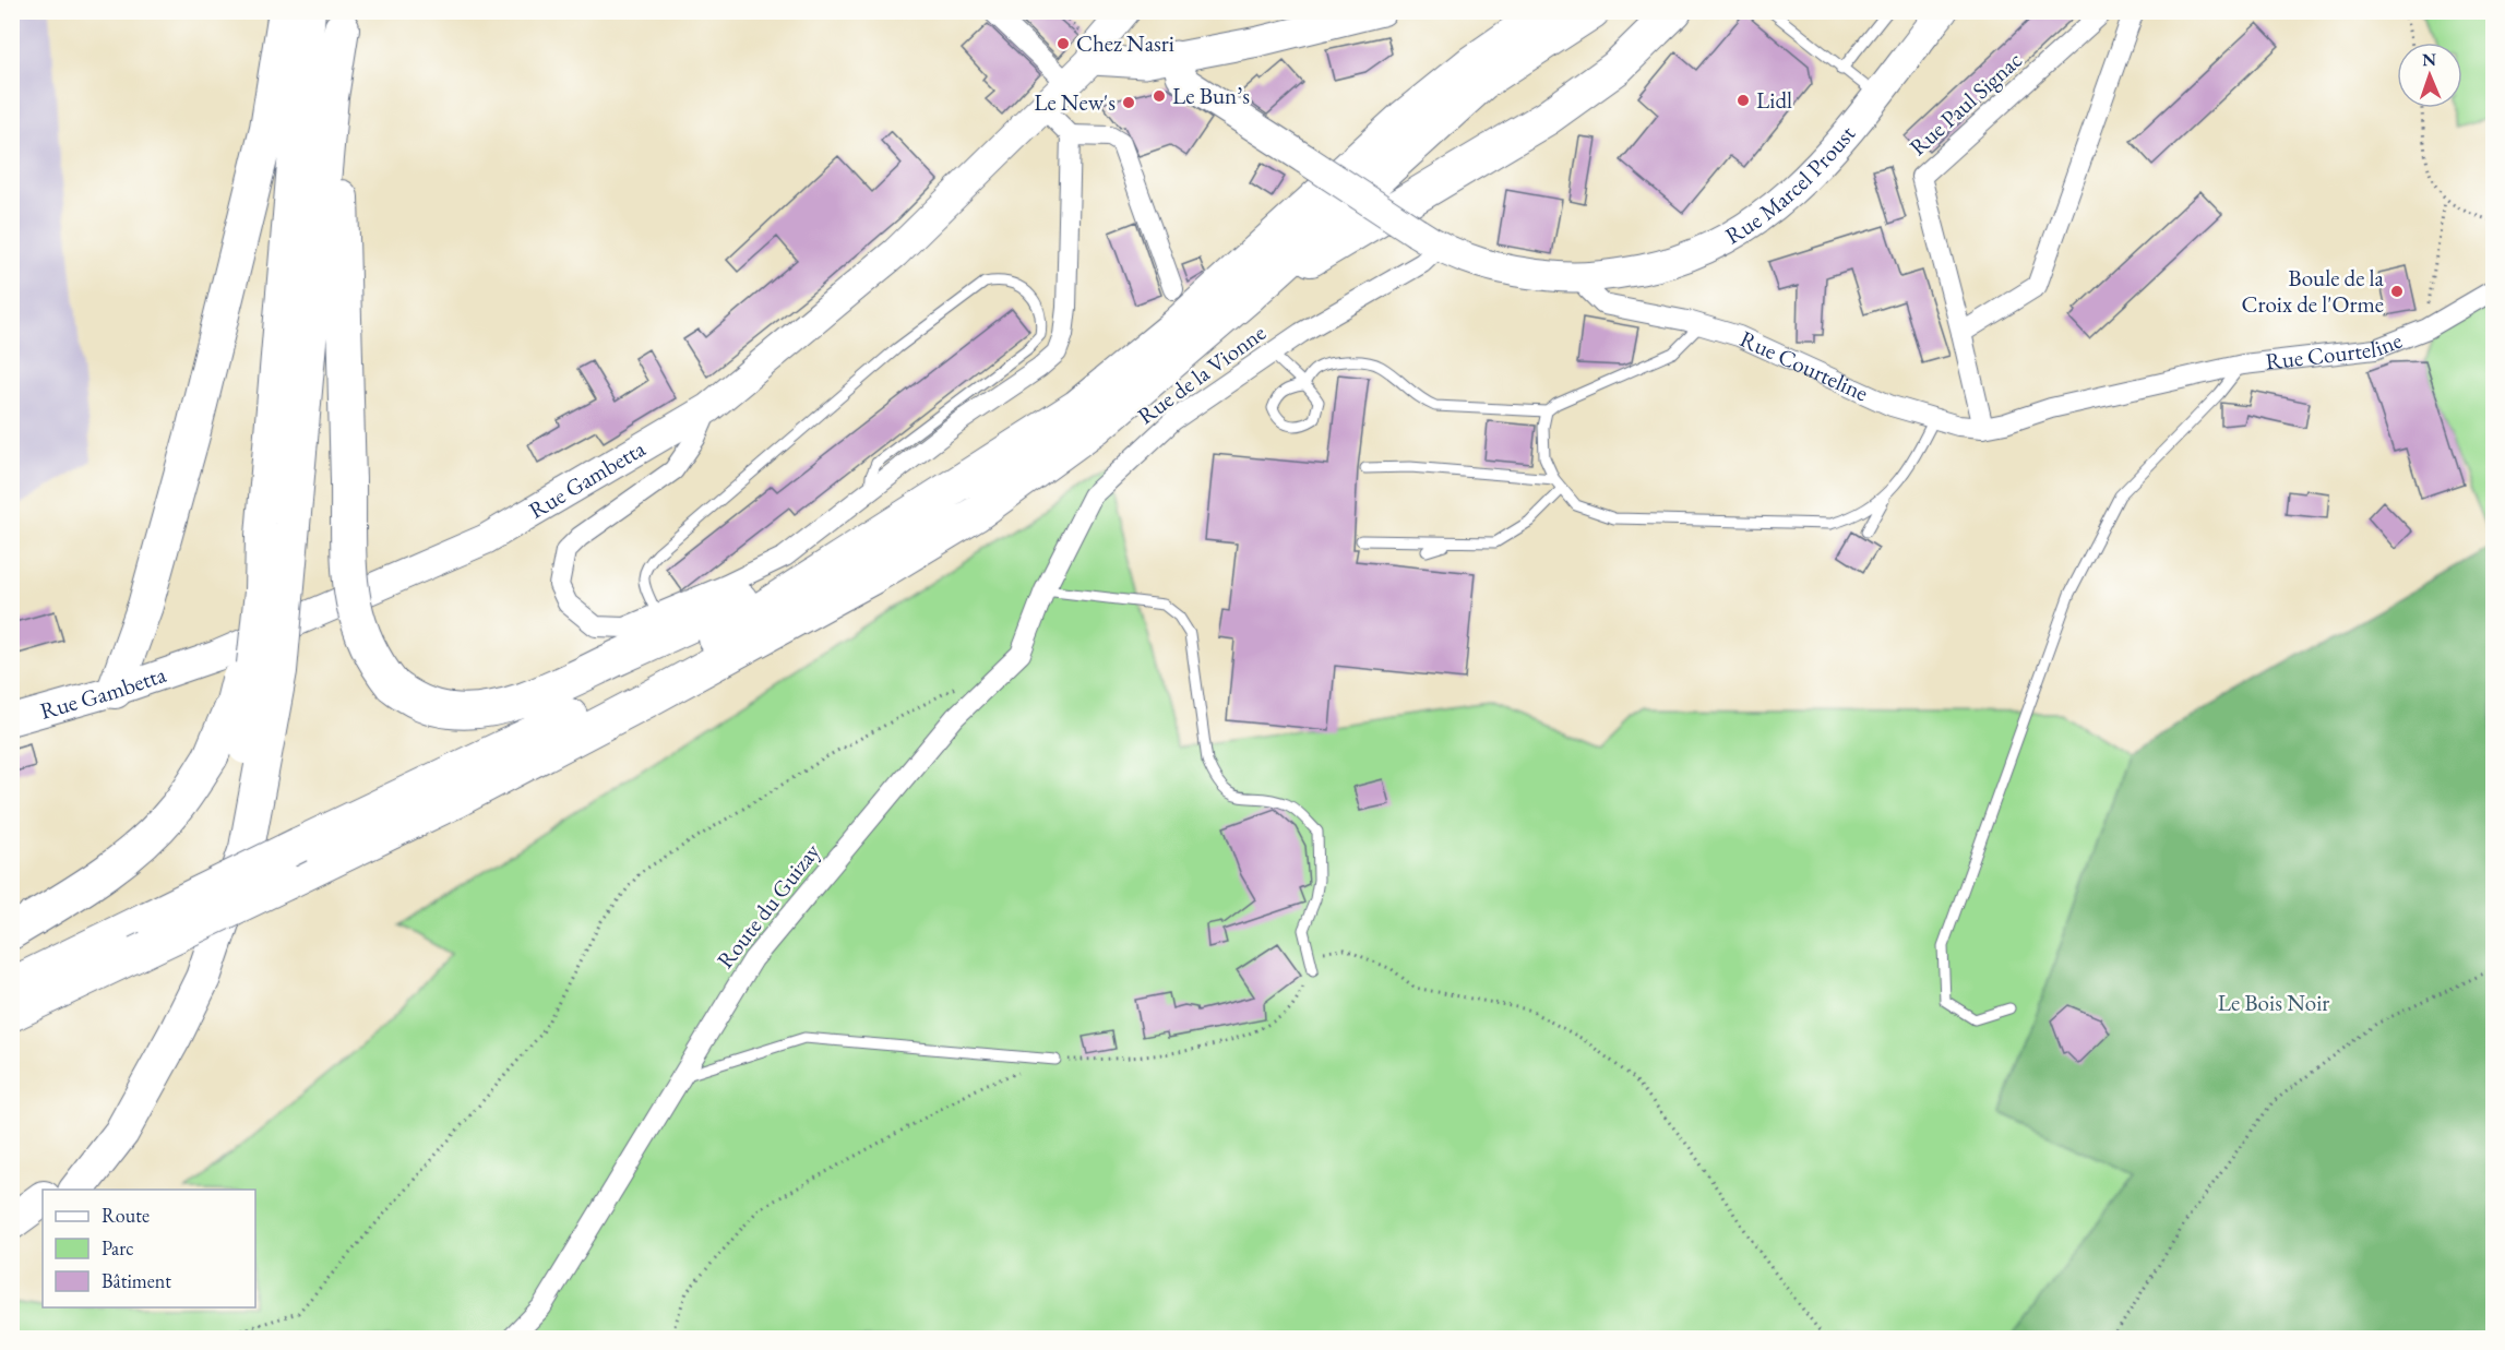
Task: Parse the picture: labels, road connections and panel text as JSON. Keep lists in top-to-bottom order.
{
  "streets": {
    "main road": ["Rue Marcel Proust", "Rue Gambetta"],
    "street": [
      "Rue Paul Signac",
      "Rue Courteline",
      "Rue de la Vionne",
      "Route du Guizay"
    ]
  },
  "crossings": [
    ["Rue Paul Signac", "Rue Courteline"],
    ["Rue Marcel Proust", "Rue Courteline"],
    ["Rue de la Vionne", "Route du Guizay"]
  ],
  "parks": ["Le Bois Noir"],
  "places": [
    "Chez Nasri",
    "Le Bun’s",
    "Lidl",
    "Le New's",
    "Boule de la Croix de l'Orme"
  ],
  "legend": ["Route", "Parc", "Bâtiment"],
  "north": "top"
}
